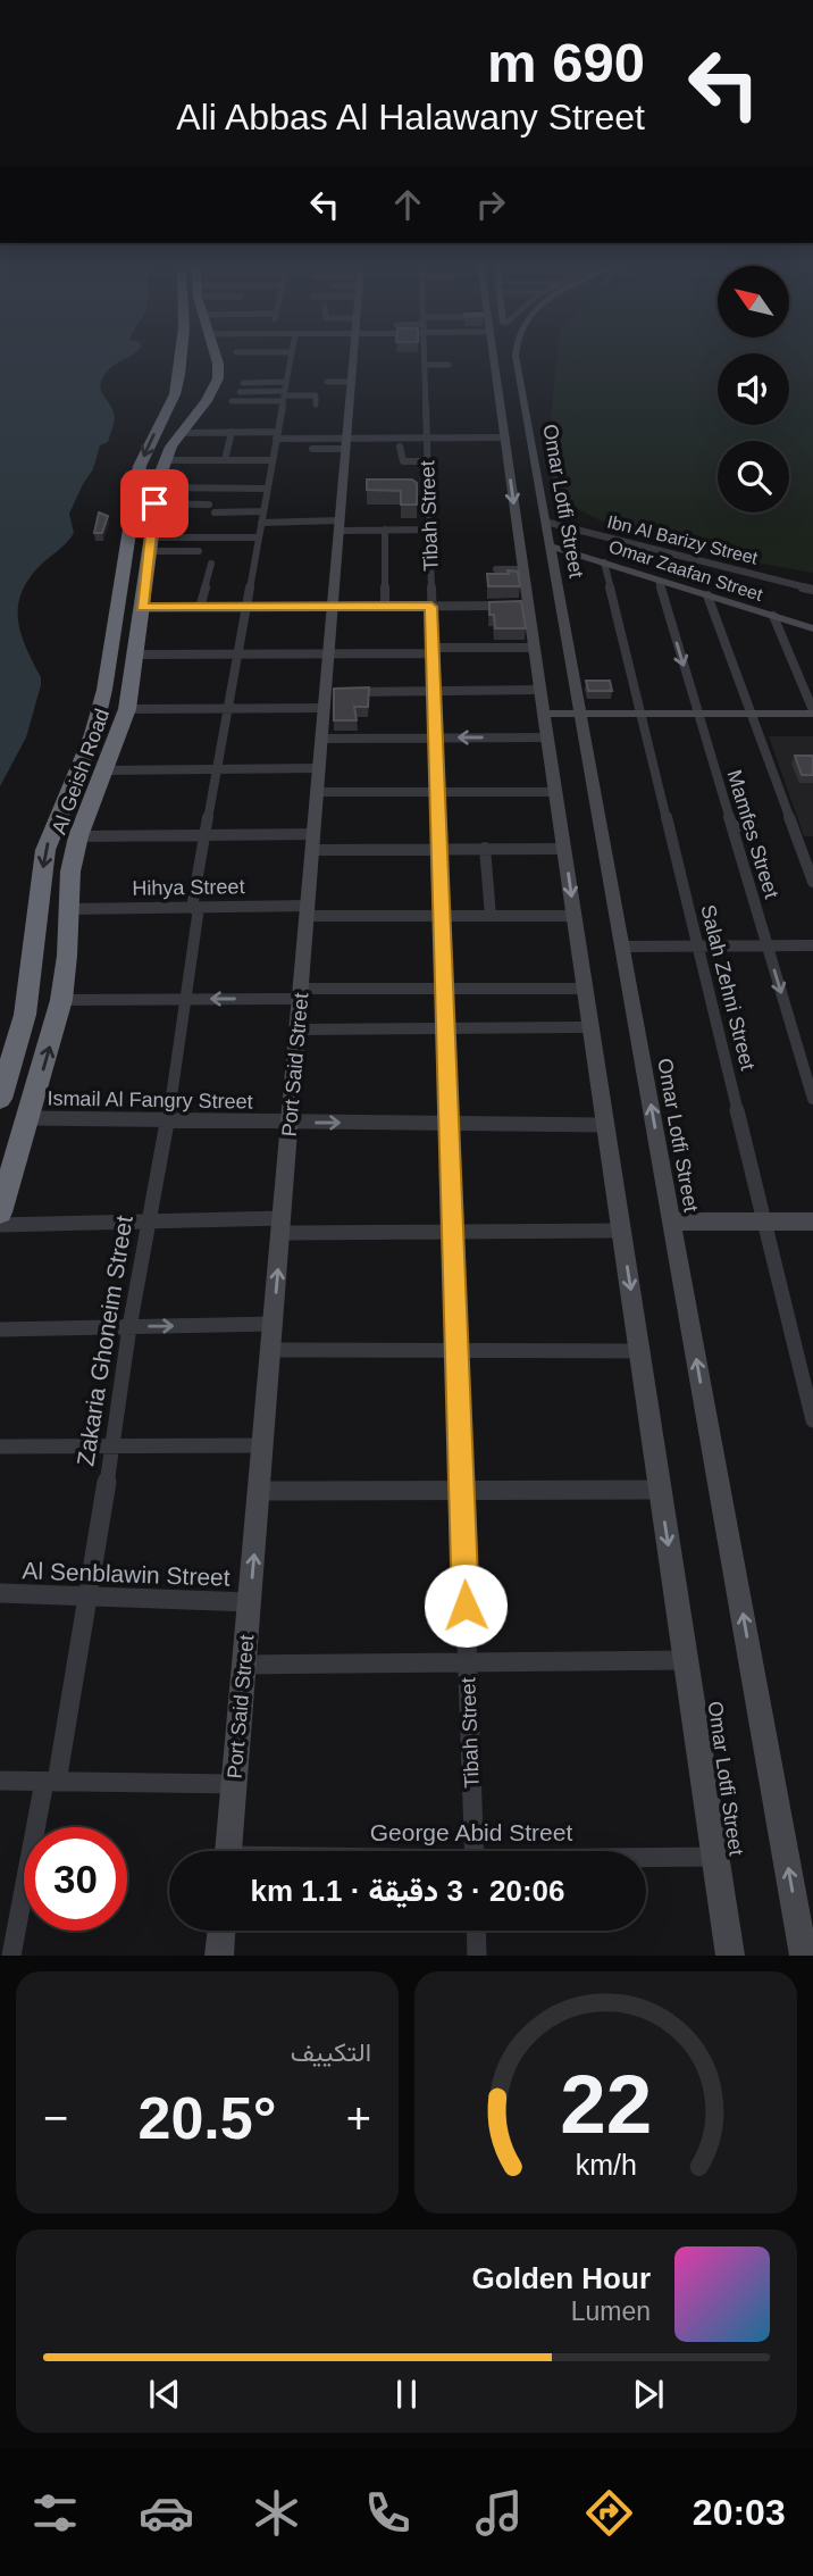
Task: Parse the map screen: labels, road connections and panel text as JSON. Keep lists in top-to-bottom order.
{
  "streets": {
    "highway": ["Al Geish Road"],
    "street": [
      "Omar Lotfi Street",
      "Tibah Street",
      "Ibn Al Barizy Street",
      "Omar Zaafan Street",
      "Mamfes Street",
      "Hihya Street",
      "Salah Zehni Street",
      "Port Said Street",
      "Ismail Al Fangry Street",
      "Zakaria Ghoneim Street",
      "Al Senblawin Street",
      "George Abid Street"
    ]
  },
  "crossings": [
    ["Omar Lotfi Street", "Ibn Al Barizy Street"],
    ["Omar Lotfi Street", "Omar Zaafan Street"],
    ["Omar Lotfi Street", "Hihya Street"],
    ["Omar Lotfi Street", "Ismail Al Fangry Street"],
    ["Omar Lotfi Street", "George Abid Street"],
    ["Tibah Street", "Hihya Street"],
    ["Tibah Street", "Ismail Al Fangry Street"],
    ["Omar Zaafan Street", "Mamfes Street"],
    ["Omar Zaafan Street", "Salah Zehni Street"],
    ["Al Geish Road", "Hihya Street"],
    ["Al Geish Road", "Ismail Al Fangry Street"],
    ["Hihya Street", "Port Said Street"],
    ["Hihya Street", "Zakaria Ghoneim Street"],
    ["Port Said Street", "Ismail Al Fangry Street"],
    ["Port Said Street", "Al Senblawin Street"],
    ["Ismail Al Fangry Street", "Zakaria Ghoneim Street"],
    ["Zakaria Ghoneim Street", "Al Senblawin Street"]
  ],
  "north": "top left",
  "page": {
    "turn": ["690 m", "Ali Abbas Al Halawany Street"],
    "limit": "30",
    "trip": "20:06 · 3 دقيقة · 1.1 km",
    "tile": "التكييف",
    "heat": ["−", "20.5°", "+"],
    "song": ["Golden Hour", "Lumen"],
    "tabs": "20:03",
    "gauge": ["22", "km/h"]
  }
}
